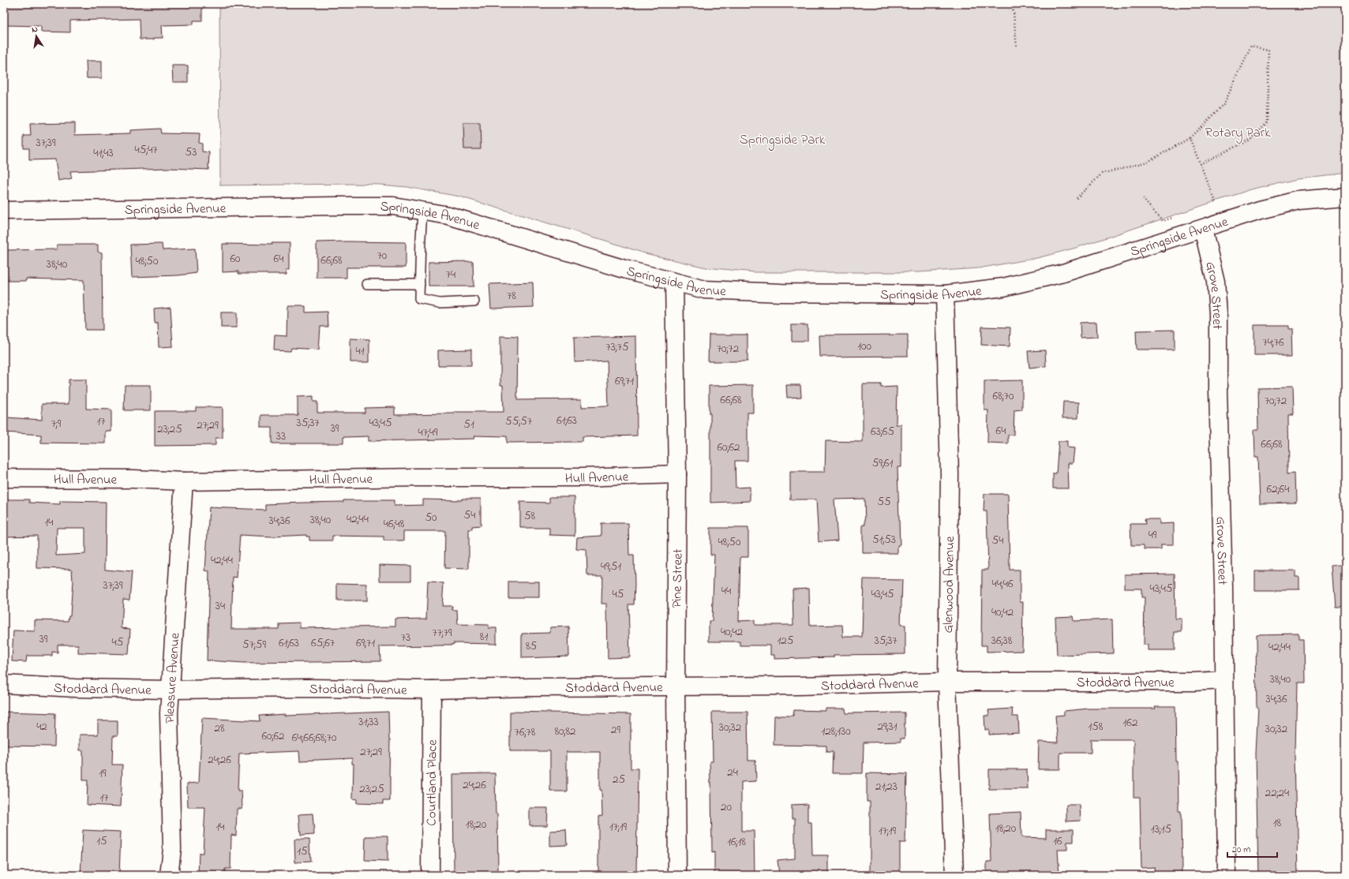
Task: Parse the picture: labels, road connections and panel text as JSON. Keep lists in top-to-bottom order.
{
  "streets": {
    "street": [
      "Springside Avenue",
      "Grove Street",
      "Hull Avenue",
      "Pine Street",
      "Glenwood Avenue",
      "Pleasure Avenue",
      "Stoddard Avenue",
      "Courtland Place"
    ]
  },
  "crossings": [
    ["Springside Avenue", "Grove Street"],
    ["Springside Avenue", "Pine Street"],
    ["Springside Avenue", "Glenwood Avenue"],
    ["Grove Street", "Stoddard Avenue"],
    ["Hull Avenue", "Pine Street"],
    ["Hull Avenue", "Pleasure Avenue"],
    ["Pine Street", "Stoddard Avenue"],
    ["Glenwood Avenue", "Stoddard Avenue"],
    ["Pleasure Avenue", "Stoddard Avenue"],
    ["Stoddard Avenue", "Courtland Place"]
  ],
  "parks": ["Rotary Park", "Springside Park"],
  "house_numbers": [
    "37;39",
    "45;47",
    "53",
    "41;43",
    "70",
    "60",
    "64",
    "66;68",
    "48;50",
    "38;40",
    "74",
    "78",
    "74;76",
    "100",
    "73;75",
    "70;72",
    "41",
    "69;71",
    "68;70",
    "66;68",
    "70;72",
    "61;63",
    "17",
    "55;57",
    "35;37",
    "43;45",
    "7;9",
    "51",
    "27;29",
    "39",
    "23;25",
    "64",
    "63;65",
    "47;49",
    "33",
    "66;68",
    "60;62",
    "59;61",
    "62;64",
    "55",
    "54",
    "58",
    "50",
    "42;44",
    "38;40",
    "34;36",
    "14",
    "46;48",
    "49",
    "51;53",
    "54",
    "48;50",
    "42;44",
    "49;51",
    "44;46",
    "37;39",
    "43;45",
    "44",
    "45",
    "43;45",
    "34",
    "40;42",
    "40;42",
    "77;79",
    "81",
    "73",
    "39",
    "125",
    "35;37",
    "36;38",
    "45",
    "61;63",
    "65;67",
    "69;71",
    "57;59",
    "85",
    "42;44",
    "38;40",
    "34;36",
    "31;33",
    "162",
    "42",
    "29;31",
    "158",
    "30;32",
    "28",
    "30;32",
    "29",
    "80;82",
    "128;130",
    "76;78",
    "60;62",
    "64;66;68;70",
    "27;29",
    "24;26",
    "24",
    "19",
    "25",
    "24;26",
    "21;23",
    "23;25",
    "22;24",
    "17",
    "20",
    "18",
    "18;20",
    "14",
    "17;19",
    "18;20",
    "13;15",
    "17;19",
    "15",
    "16",
    "16;18",
    "15"
  ],
  "scale_bar": "20 m",
  "north": "top"
}
